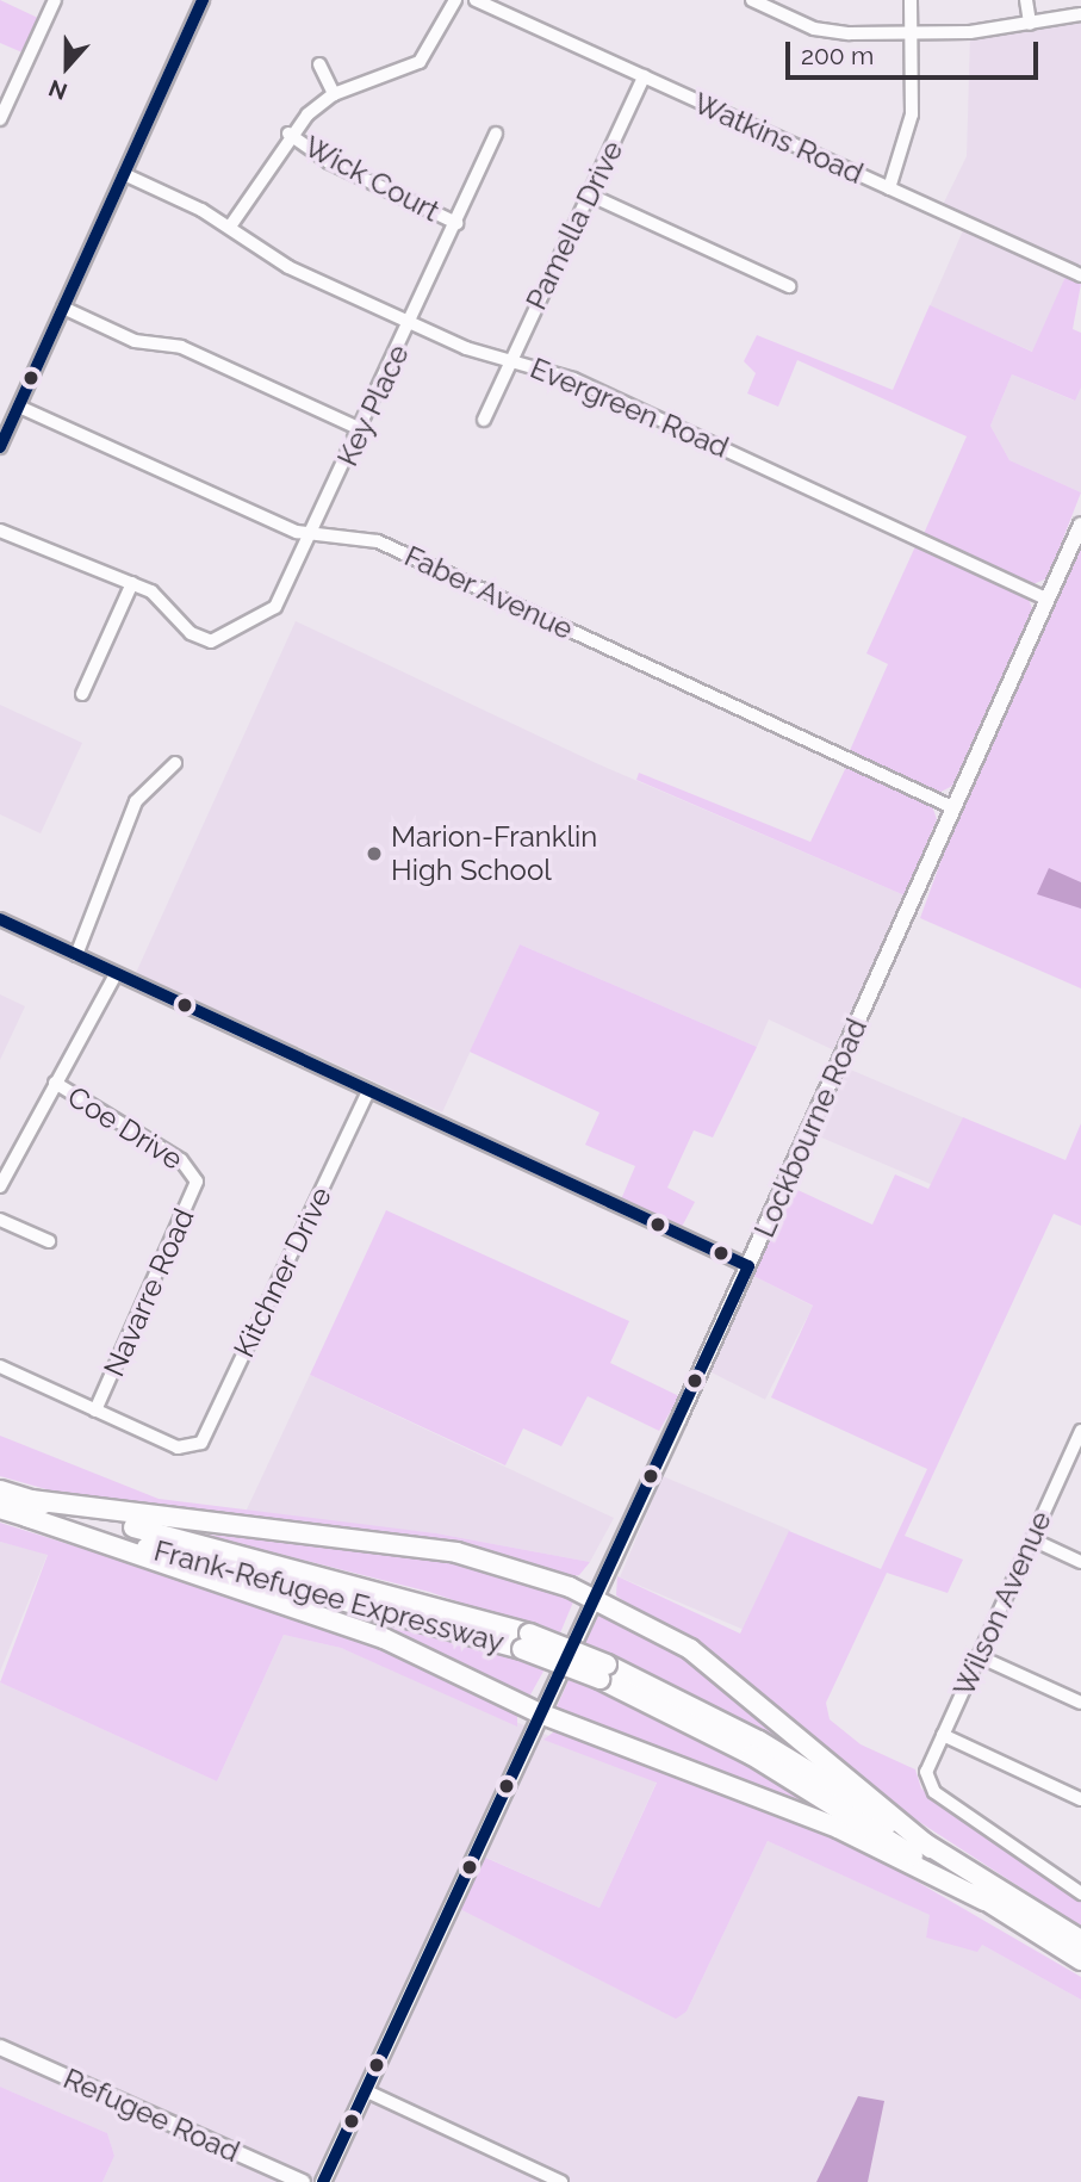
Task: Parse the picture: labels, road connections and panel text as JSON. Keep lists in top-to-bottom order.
{
  "streets": {
    "highway": ["Frank-Refugee Expressway"],
    "main road": ["Lockbourne Road", "Refugee Road"],
    "street": [
      "Watkins Road",
      "Wick Court",
      "Pamella Drive",
      "Key Place",
      "Evergreen Road",
      "Faber Avenue",
      "Coe Drive",
      "Kitchner Drive",
      "Navarre Road",
      "Wilson Avenue"
    ]
  },
  "crossings": [
    ["Watkins Road", "Pamella Drive"],
    ["Wick Court", "Key Place"],
    ["Pamella Drive", "Evergreen Road"],
    ["Key Place", "Evergreen Road"],
    ["Key Place", "Faber Avenue"],
    ["Evergreen Road", "Lockbourne Road"],
    ["Faber Avenue", "Lockbourne Road"],
    ["Coe Drive", "Navarre Road"],
    ["Kitchner Drive", "Navarre Road"]
  ],
  "places": ["Marion-Franklin High School"],
  "scale_bar": "200 m",
  "north": "bottom"
}
